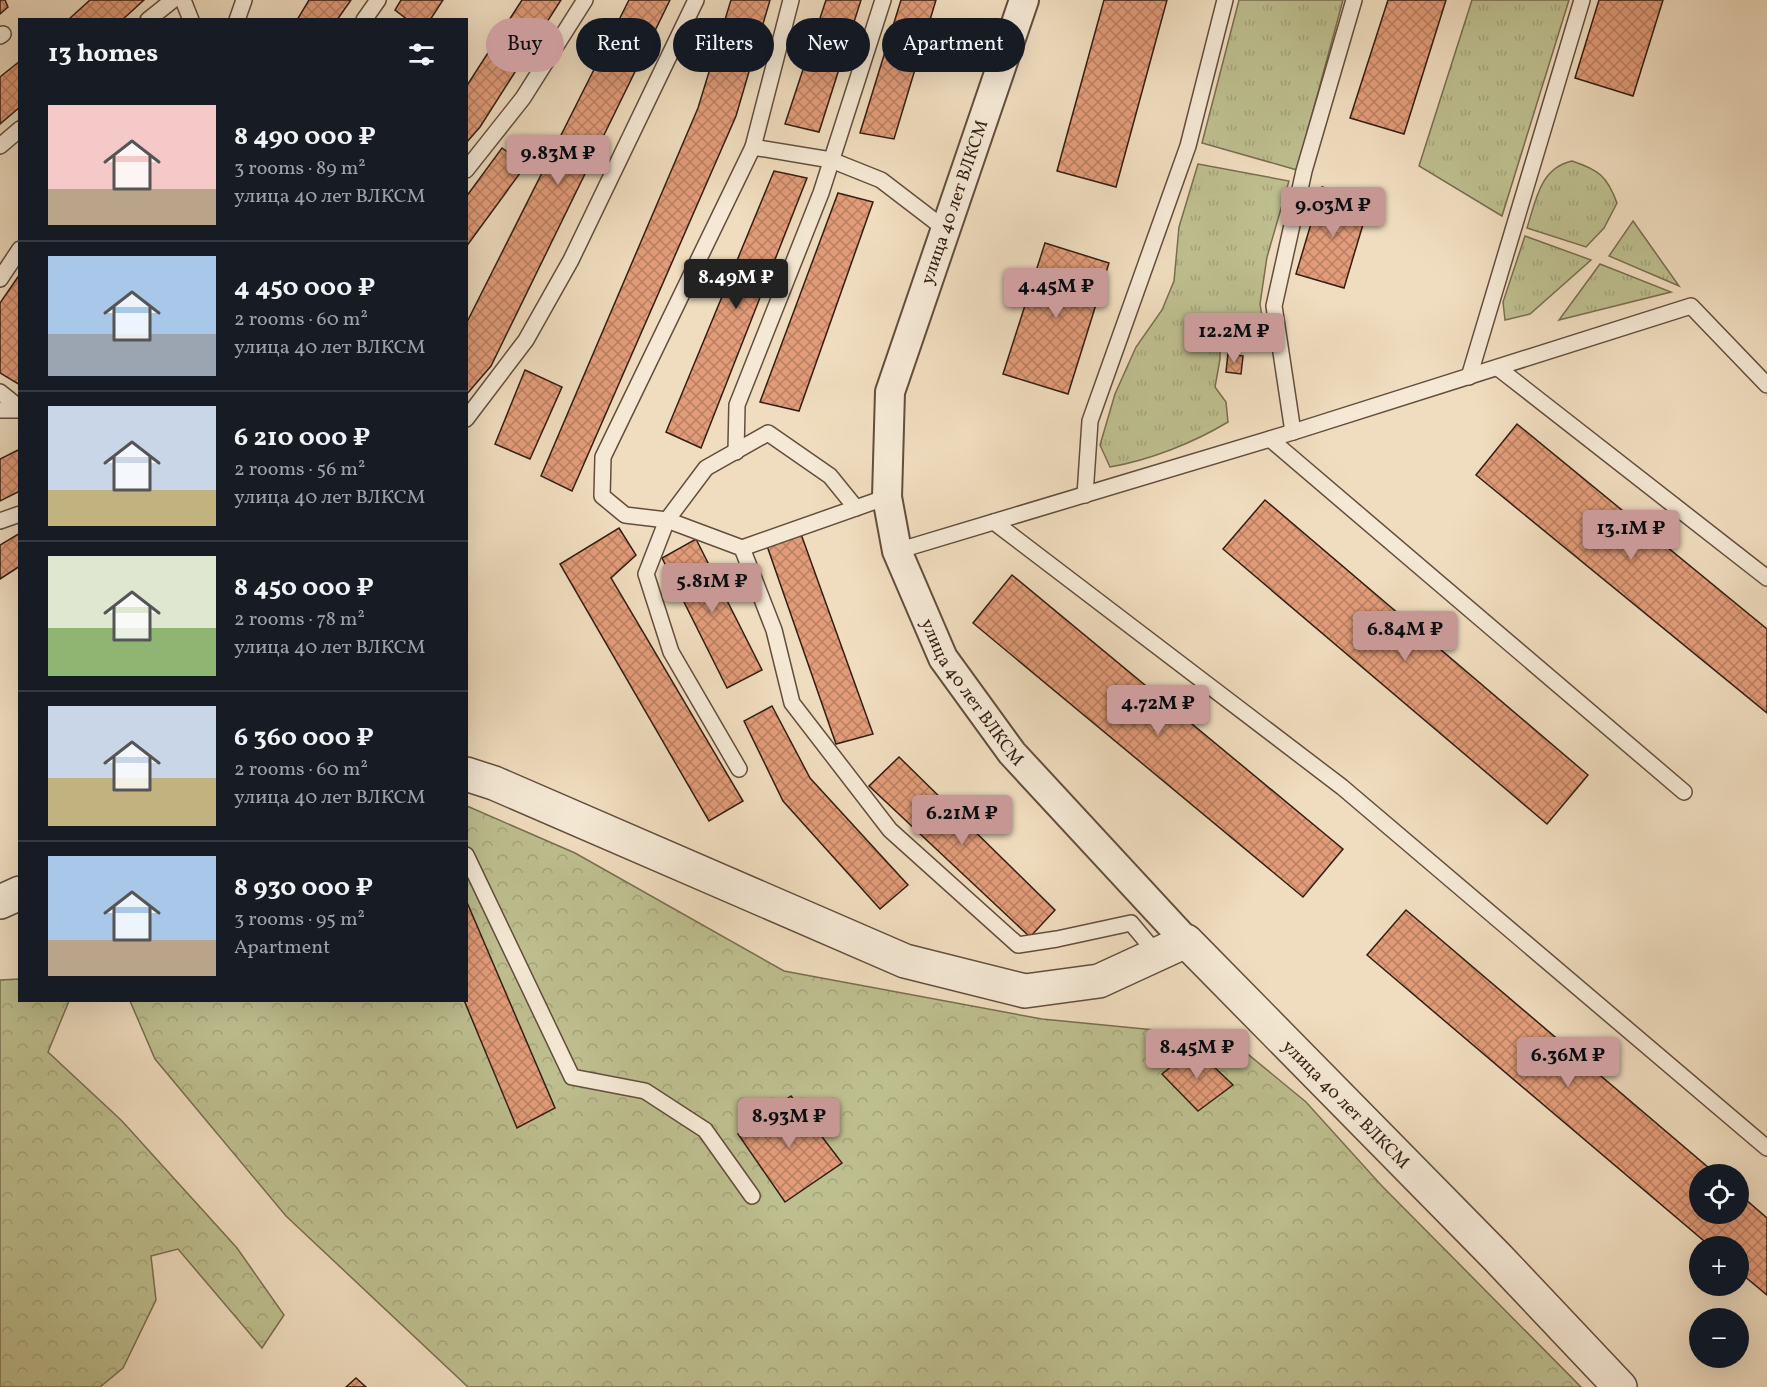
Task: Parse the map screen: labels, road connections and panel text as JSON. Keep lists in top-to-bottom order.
{
  "streets": {
    "street": ["улица 40 лет ВЛКСМ"]
  },
  "page": {
    "chip": [
      "Buy",
      "Rent",
      "Filters",
      "New",
      "Apartment"
    ],
    "heading": "13 homes",
    "list": [
      {
        "name": "8 490 000 ₽",
        "note": "3 rooms · 89 m² · улица 40 лет ВЛКСМ"
      },
      {
        "name": "4 450 000 ₽",
        "note": "2 rooms · 60 m² · улица 40 лет ВЛКСМ"
      },
      {
        "name": "6 210 000 ₽",
        "note": "2 rooms · 56 m² · улица 40 лет ВЛКСМ"
      },
      {
        "name": "8 450 000 ₽",
        "note": "2 rooms · 78 m² · улица 40 лет ВЛКСМ"
      },
      {
        "name": "6 360 000 ₽",
        "note": "2 rooms · 60 m² · улица 40 лет ВЛКСМ"
      },
      {
        "name": "8 930 000 ₽",
        "note": "3 rooms · 95 m² · Apartment"
      }
    ],
    "price": [
      "9.83M ₽",
      "9.03M ₽",
      "8.49M ₽",
      "4.45M ₽",
      "12.2M ₽",
      "13.1M ₽",
      "5.81M ₽",
      "6.84M ₽",
      "4.72M ₽",
      "6.21M ₽",
      "8.45M ₽",
      "6.36M ₽",
      "8.93M ₽"
    ],
    "map_buttons": ["+", "−"]
  }
}
